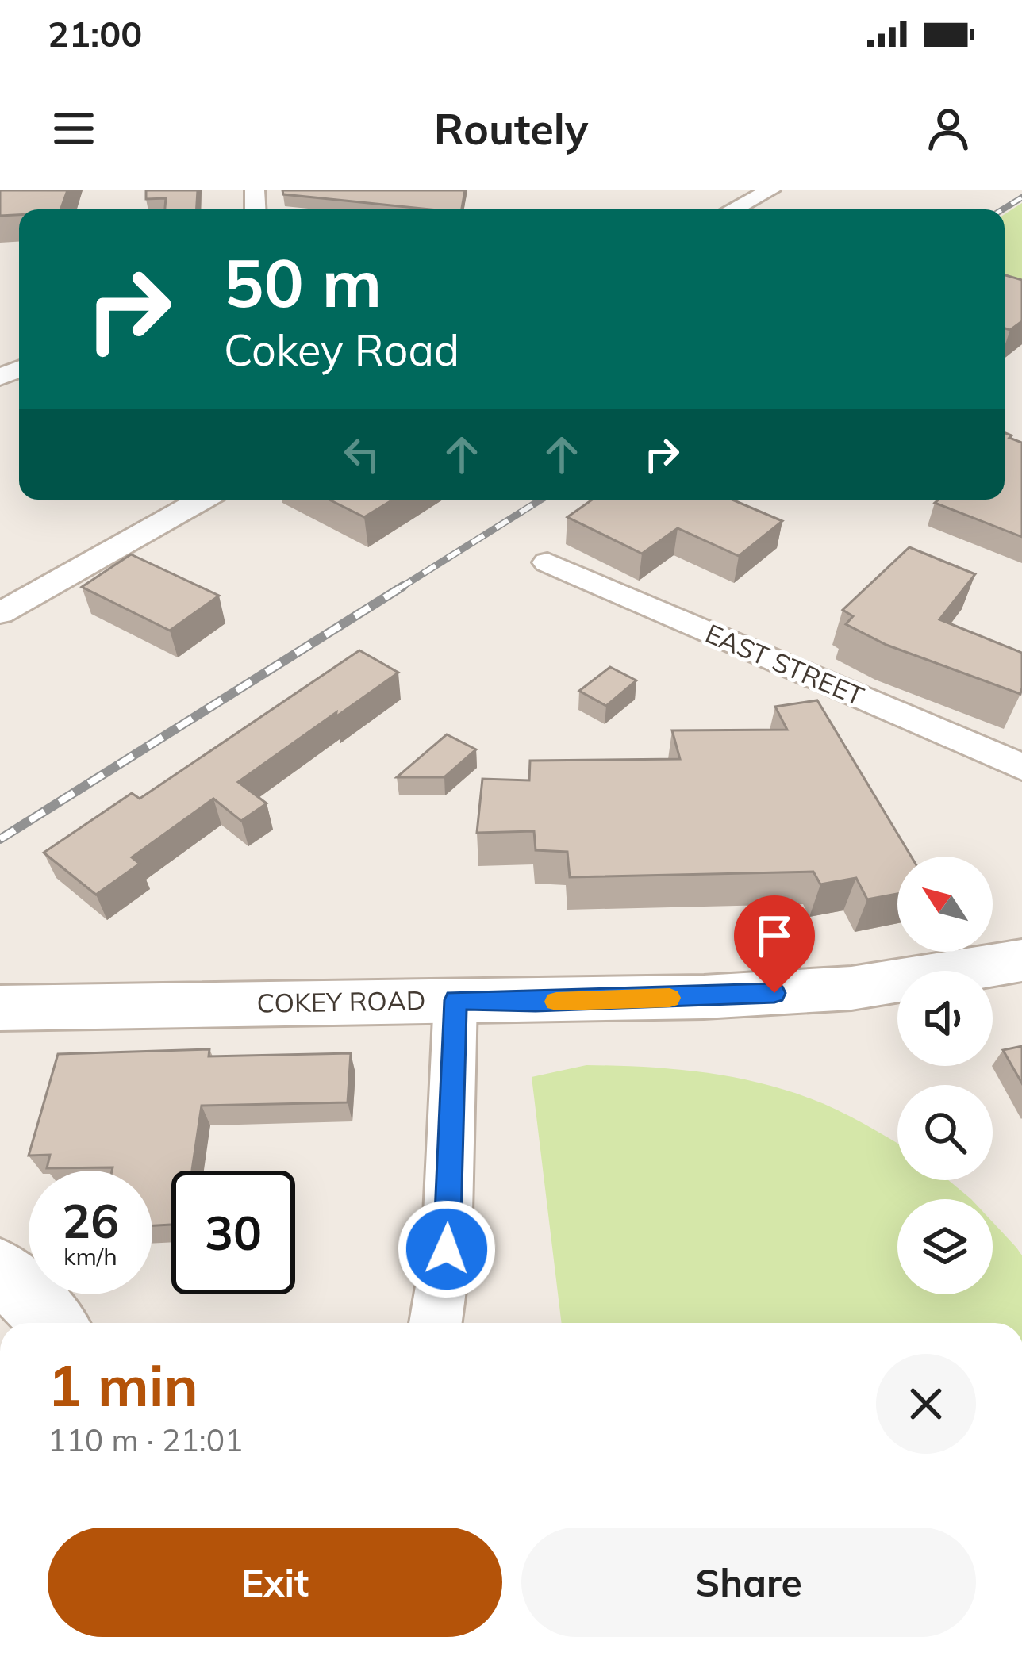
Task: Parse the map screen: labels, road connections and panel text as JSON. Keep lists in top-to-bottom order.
{
  "streets": {
    "street": ["EAST STREET", "COKEY ROAD"]
  },
  "north": "top left",
  "page": {
    "status": "21:00",
    "header": "Routely",
    "turn": ["50 m", "Cokey Road"],
    "speed": "26 km/h",
    "limit": "30",
    "heading": ["1 min", "110 m · 21:01"],
    "buttons": ["Exit", "Share"]
  }
}
